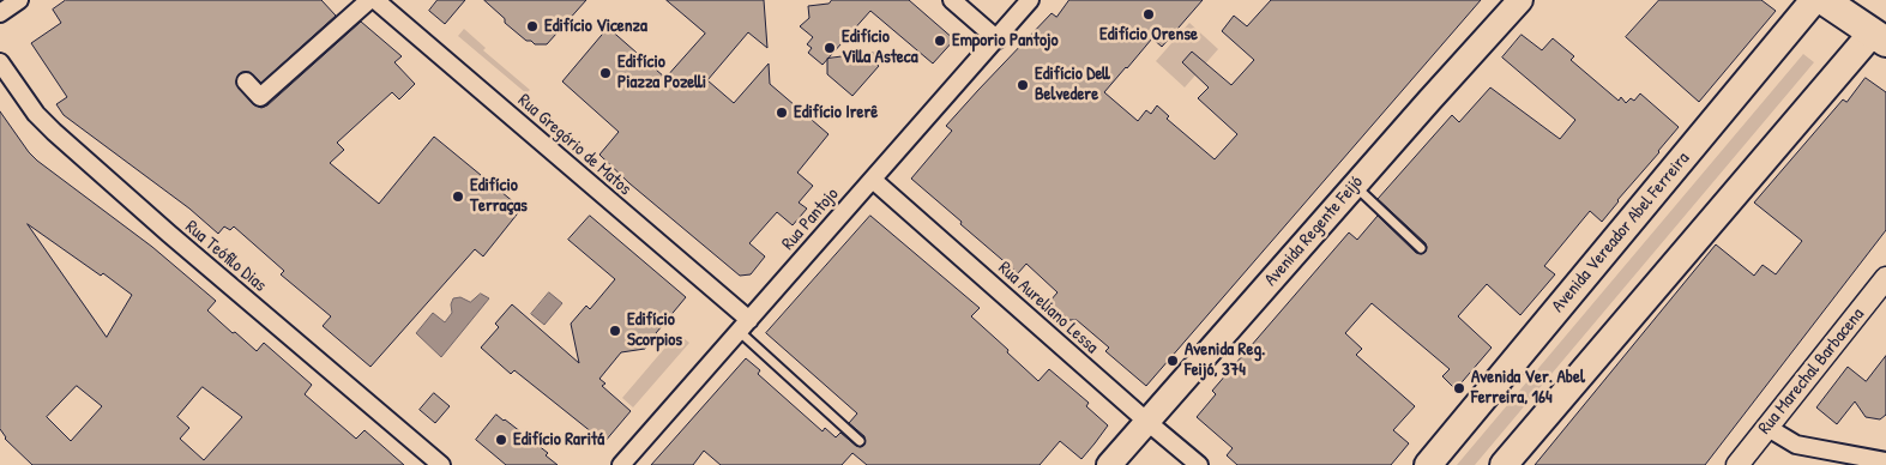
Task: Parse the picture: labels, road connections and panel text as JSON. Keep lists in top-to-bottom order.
{
  "streets": {
    "main road": ["Avenida Regente Feijó", "Avenida Vereador Abel Ferreira"],
    "street": [
      "Rua Gregório de Matos",
      "Rua Pantojo",
      "Rua Teófilo Dias",
      "Rua Aureliano Lessa",
      "Rua Marechal Barbacena"
    ]
  },
  "crossings": [
    ["Rua Gregório de Matos", "Rua Pantojo"],
    ["Rua Pantojo", "Rua Aureliano Lessa"],
    ["Avenida Regente Feijó", "Rua Aureliano Lessa"]
  ],
  "places": [
    "Edifício Orense",
    "Edifício Vicenza",
    "Emporio Pantojo",
    "Edifício Villa Asteca",
    "Edifício Piazza Pozelli",
    "Edifício Dell Belvedere",
    "Edifício Irerê",
    "Edifício Terraças",
    "Edifício Scorpios",
    "Avenida Reg. Feijó, 374",
    "Avenida Ver. Abel Ferreira, 164",
    "Edifício Raritá"
  ]
}
